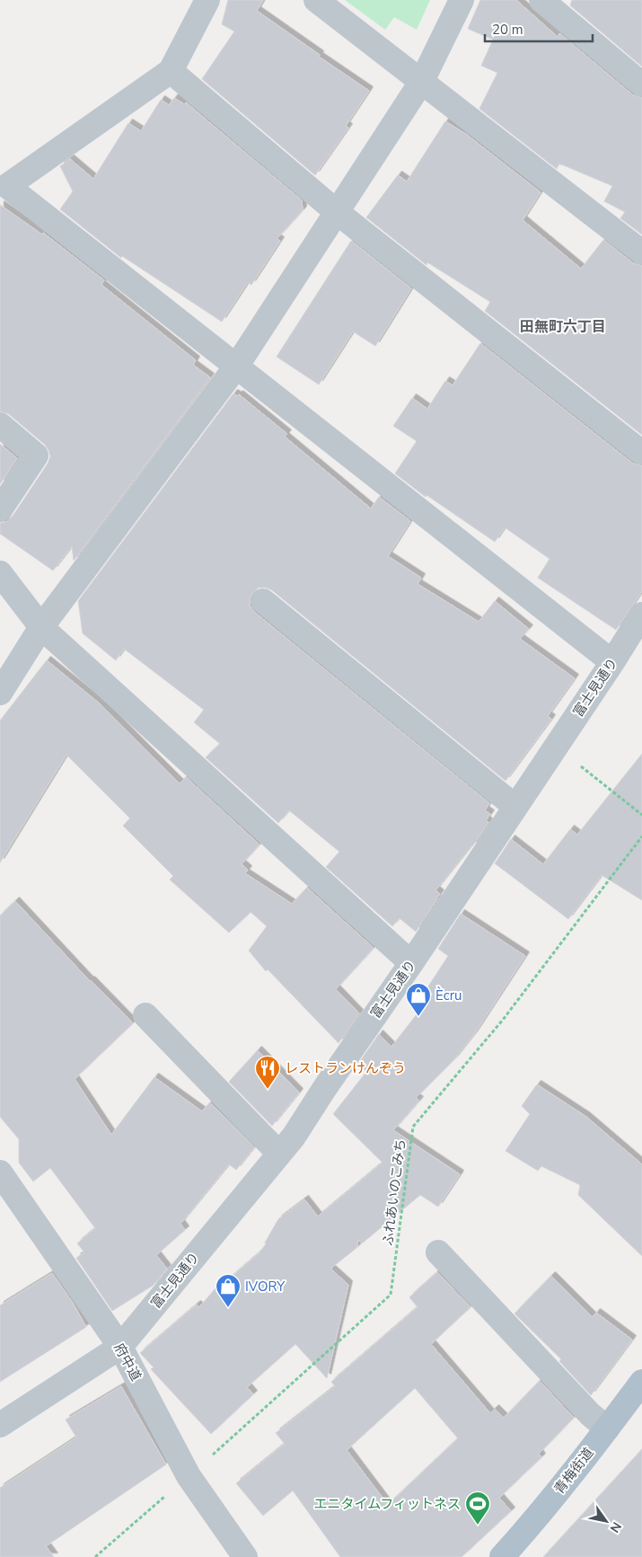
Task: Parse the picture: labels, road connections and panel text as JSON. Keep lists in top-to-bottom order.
{
  "streets": {
    "main road": ["青梅街道"],
    "street": ["富士見通り", "府中道"],
    "path": ["ふれあいのこみち"]
  },
  "crossings": [
    ["富士見通り", "府中道"]
  ],
  "districts": ["田無町六丁目"],
  "places": {
    "shop": ["Ècru", "IVORY"],
    "restaurant": ["レストランけんぞう"],
    "sports": ["エニタイムフィットネス"]
  },
  "scale_bar": "20 m",
  "north": "bottom right"
}
